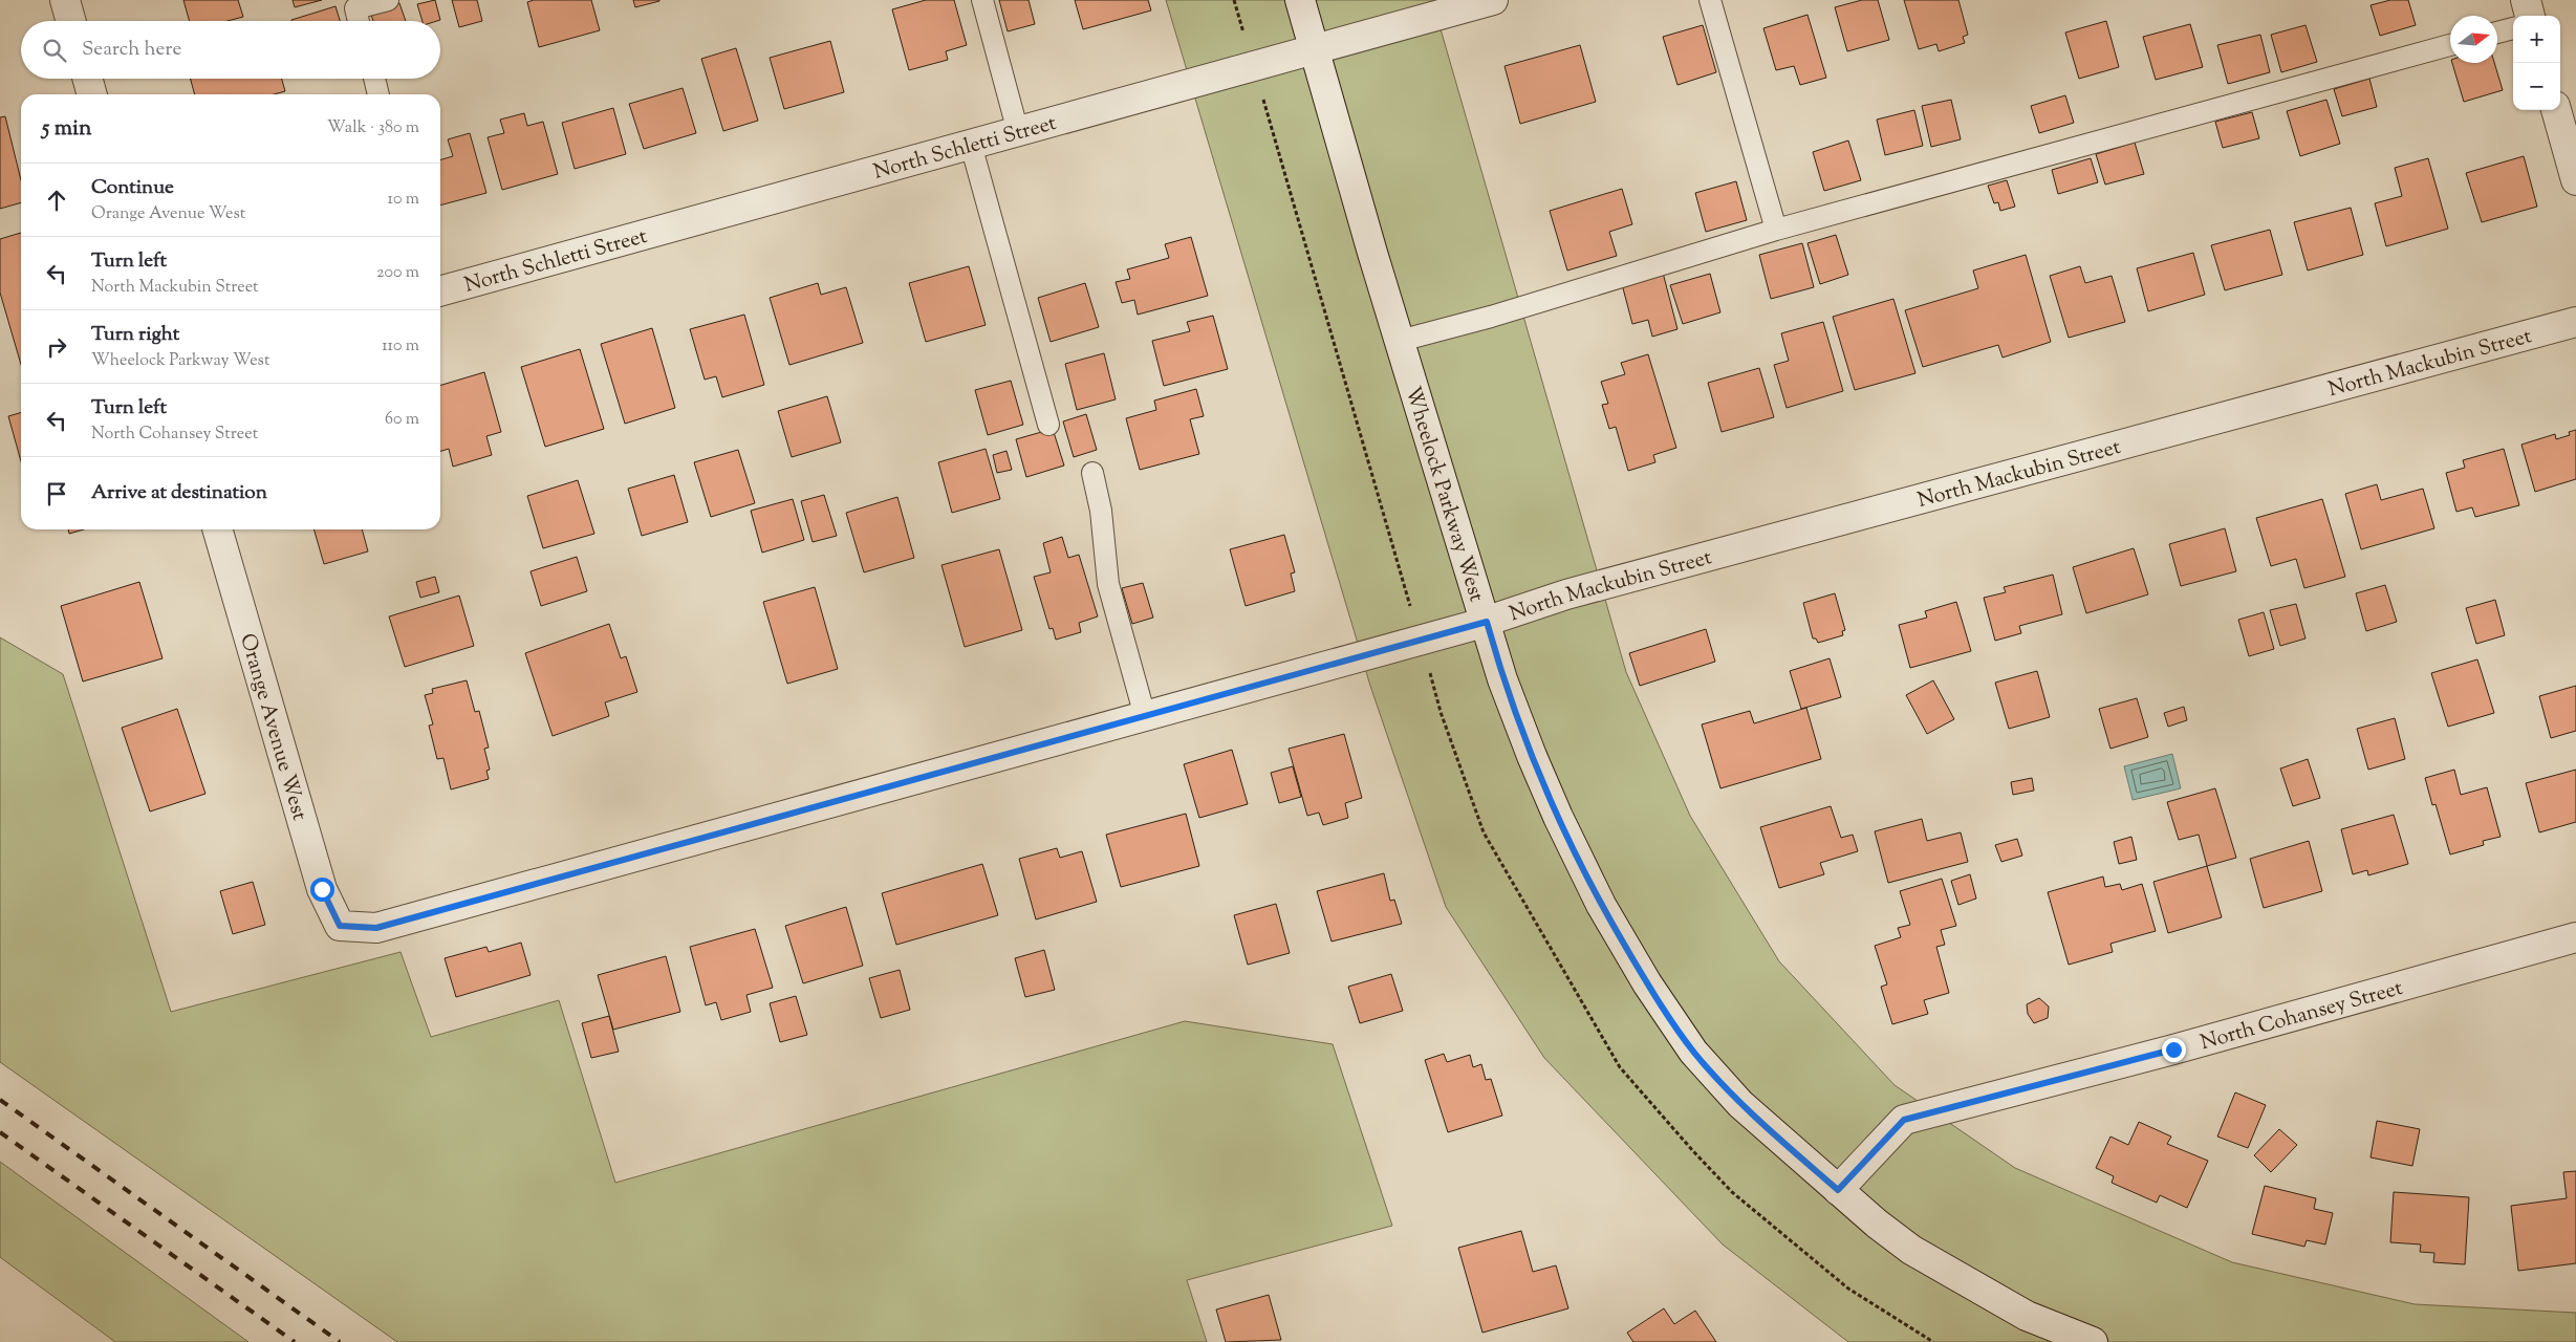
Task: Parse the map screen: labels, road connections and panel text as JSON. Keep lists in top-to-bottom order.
{
  "streets": {
    "street": [
      "North Schletti Street",
      "North Mackubin Street",
      "Wheelock Parkway West",
      "Orange Avenue West",
      "North Cohansey Street"
    ]
  },
  "crossings": [
    ["North Schletti Street", "Wheelock Parkway West"],
    ["North Mackubin Street", "Wheelock Parkway West"],
    ["North Mackubin Street", "Orange Avenue West"],
    ["Wheelock Parkway West", "North Cohansey Street"]
  ],
  "north": "right",
  "page": {
    "map_buttons": ["+", "−"],
    "search": "Search here",
    "heading": ["5 min", "Walk · 380 m"],
    "list": [
      ["Continue", "Orange Avenue West", "10 m"],
      ["Turn left", "North Mackubin Street", "200 m"],
      ["Turn right", "Wheelock Parkway West", "110 m"],
      ["Turn left", "North Cohansey Street", "60 m"],
      "Arrive at destination"
    ]
  }
}
